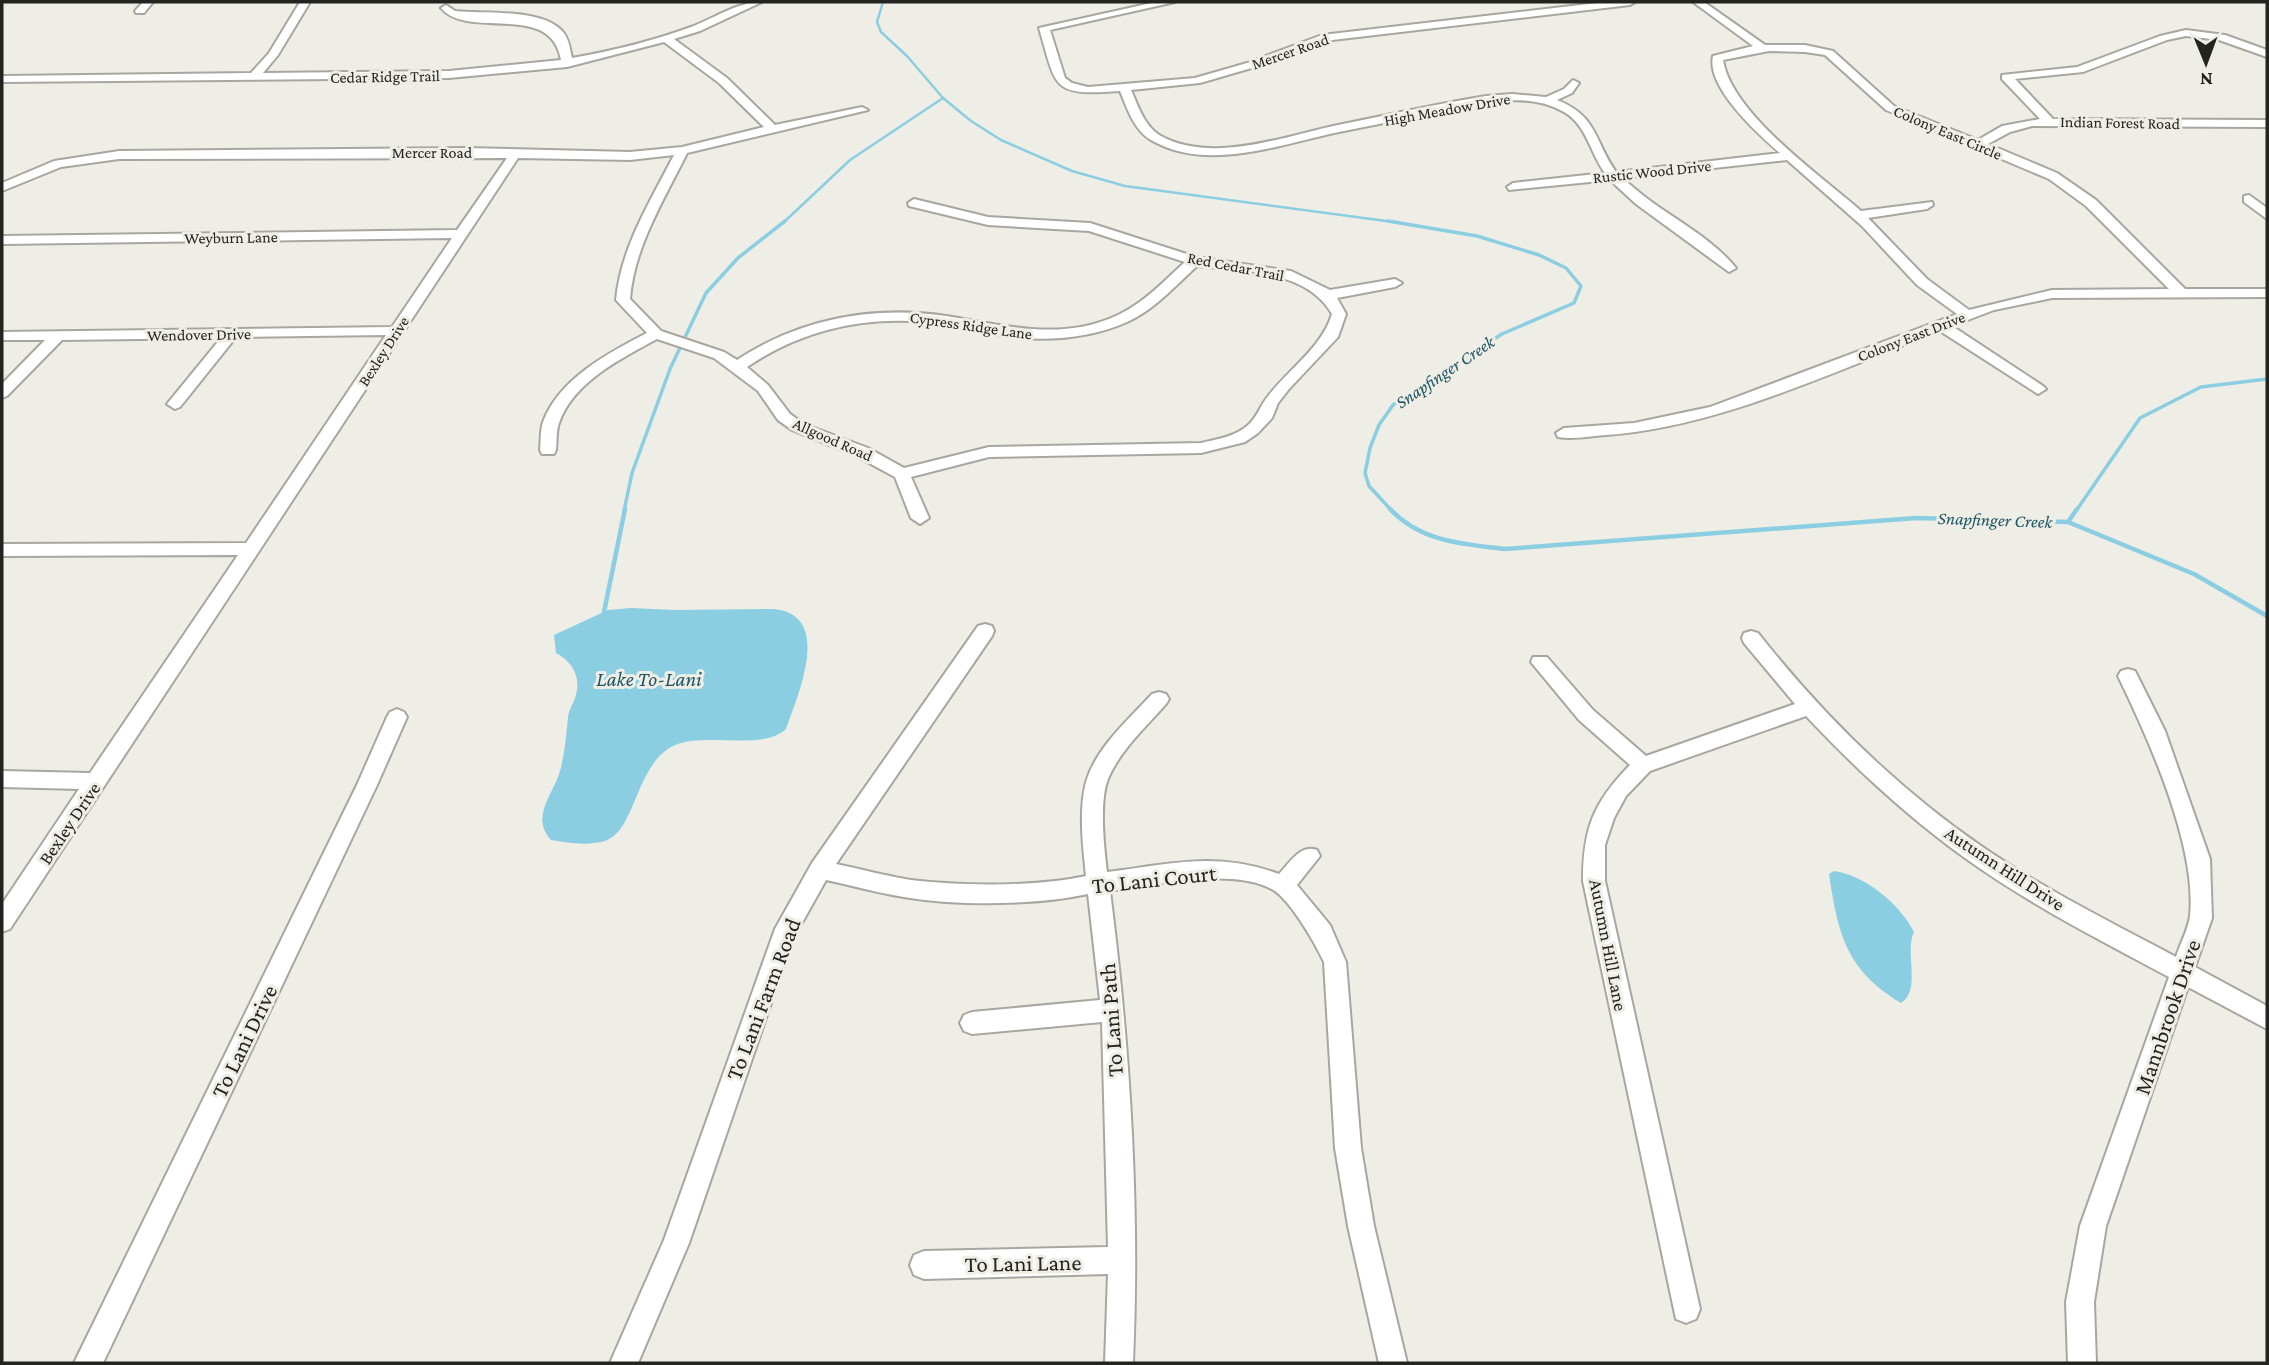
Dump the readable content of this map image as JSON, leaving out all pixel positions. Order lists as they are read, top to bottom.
{
  "streets": {
    "street": [
      "Mercer Road",
      "Cedar Ridge Trail",
      "High Meadow Drive",
      "Indian Forest Road",
      "Colony East Circle",
      "Rustic Wood Drive",
      "Weyburn Lane",
      "Red Cedar Trail",
      "Cypress Ridge Lane",
      "Wendover Drive",
      "Colony East Drive",
      "Bexley Drive",
      "Allgood Road",
      "Autumn Hill Drive",
      "To Lani Court",
      "Autumn Hill Lane",
      "To Lani Farm Road",
      "Mannbrook Drive",
      "To Lani Path",
      "To Lani Drive",
      "To Lani Lane"
    ]
  },
  "crossings": [
    ["Mercer Road", "High Meadow Drive"],
    ["Mercer Road", "Bexley Drive"],
    ["Mercer Road", "Allgood Road"],
    ["High Meadow Drive", "Rustic Wood Drive"],
    ["Indian Forest Road", "Colony East Circle"],
    ["Colony East Circle", "Rustic Wood Drive"],
    ["Colony East Circle", "Colony East Drive"],
    ["Weyburn Lane", "Bexley Drive"],
    ["Red Cedar Trail", "Cypress Ridge Lane"],
    ["Cypress Ridge Lane", "Allgood Road"],
    ["Wendover Drive", "Bexley Drive"],
    ["Autumn Hill Drive", "Autumn Hill Lane"],
    ["Autumn Hill Drive", "Mannbrook Drive"],
    ["To Lani Court", "To Lani Farm Road"],
    ["To Lani Court", "To Lani Path"],
    ["To Lani Path", "To Lani Lane"]
  ],
  "water": ["Snapfinger Creek", "Lake To-Lani"],
  "north": "bottom"
}
